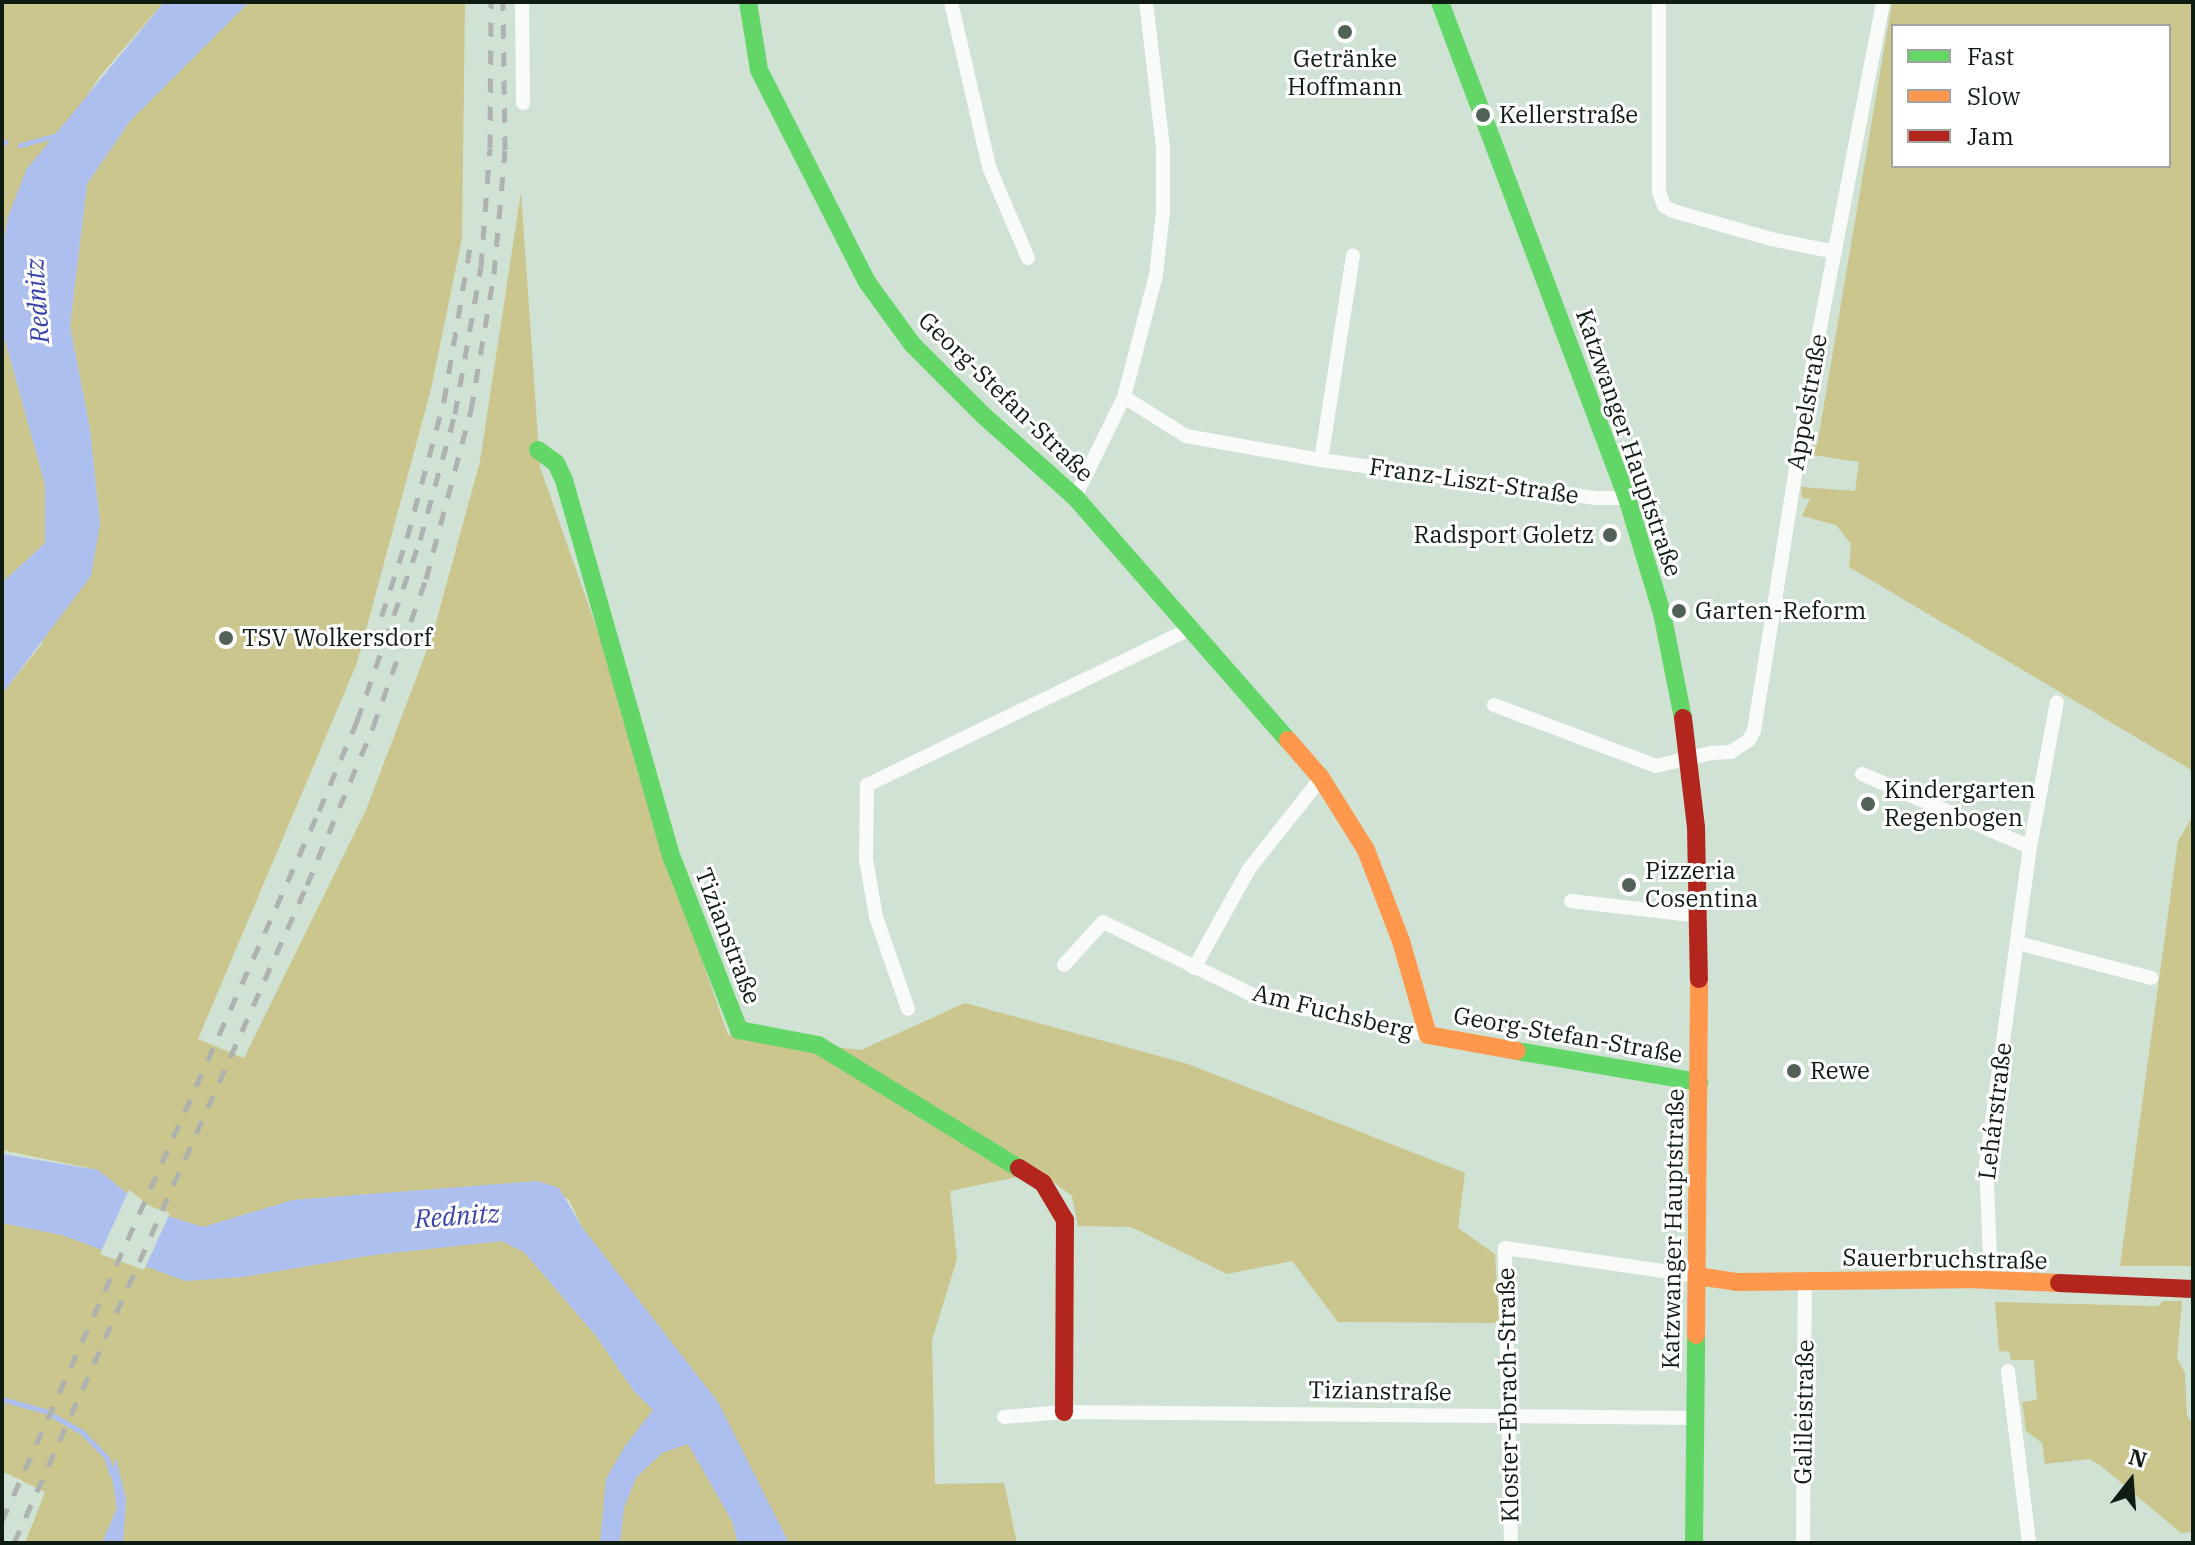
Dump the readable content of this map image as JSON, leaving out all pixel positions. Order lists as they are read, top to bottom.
{
  "streets": {
    "street": [
      "Georg-Stefan-Straße",
      "Appelstraße",
      "Katzwanger Hauptstraße",
      "Franz-Liszt-Straße",
      "Tizianstraße",
      "Am Fuchsberg",
      "Lehárstraße",
      "Sauerbruchstraße",
      "Kloster-Ebrach-Straße",
      "Galileistraße"
    ]
  },
  "crossings": [
    ["Georg-Stefan-Straße", "Katzwanger Hauptstraße"],
    ["Georg-Stefan-Straße", "Am Fuchsberg"],
    ["Appelstraße", "Katzwanger Hauptstraße"],
    ["Katzwanger Hauptstraße", "Franz-Liszt-Straße"],
    ["Katzwanger Hauptstraße", "Tizianstraße"],
    ["Katzwanger Hauptstraße", "Sauerbruchstraße"],
    ["Katzwanger Hauptstraße", "Kloster-Ebrach-Straße"],
    ["Tizianstraße", "Kloster-Ebrach-Straße"],
    ["Lehárstraße", "Sauerbruchstraße"],
    ["Sauerbruchstraße", "Kloster-Ebrach-Straße"],
    ["Sauerbruchstraße", "Galileistraße"]
  ],
  "water": ["Rednitz"],
  "places": [
    "Getränke Hoffmann",
    "Kellerstraße",
    "Radsport Goletz",
    "Garten-Reform",
    "TSV Wolkersdorf",
    "Kindergarten Regenbogen",
    "Pizzeria Cosentina",
    "Rewe"
  ],
  "legend": ["Fast", "Slow", "Jam"],
  "north": "top"
}
